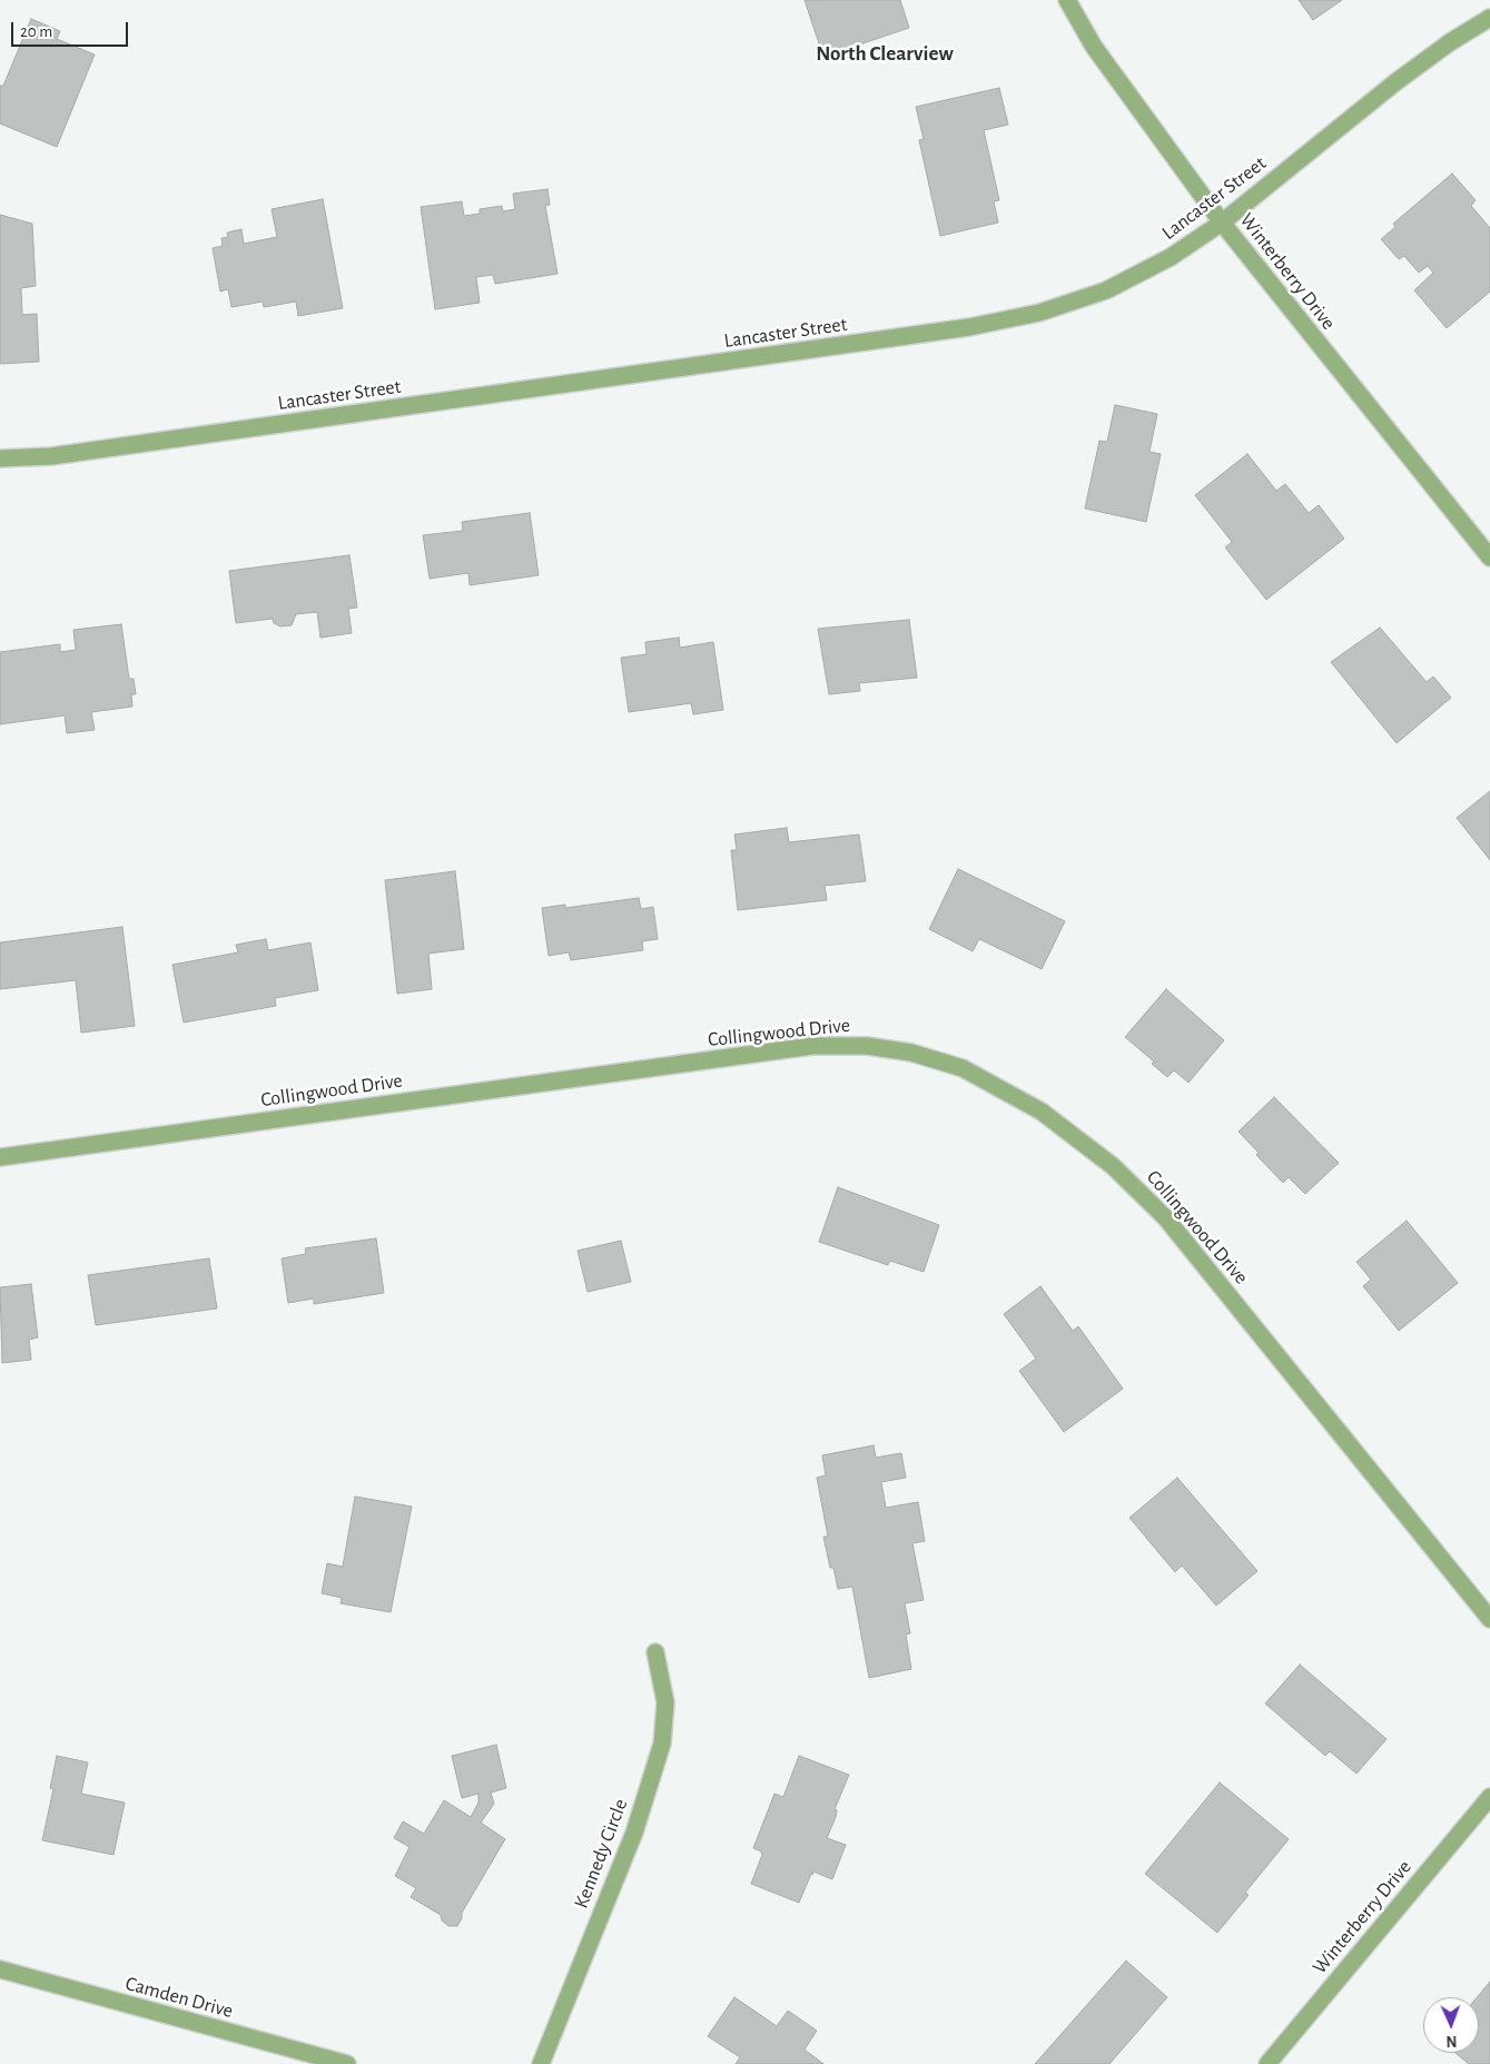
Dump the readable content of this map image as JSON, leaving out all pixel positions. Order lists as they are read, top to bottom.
{
  "streets": {
    "street": [
      "Lancaster Street",
      "Winterberry Drive",
      "Collingwood Drive",
      "Kennedy Circle",
      "Camden Drive"
    ]
  },
  "crossings": [
    ["Lancaster Street", "Winterberry Drive"]
  ],
  "districts": ["North Clearview"],
  "scale_bar": "20 m",
  "north": "bottom"
}
